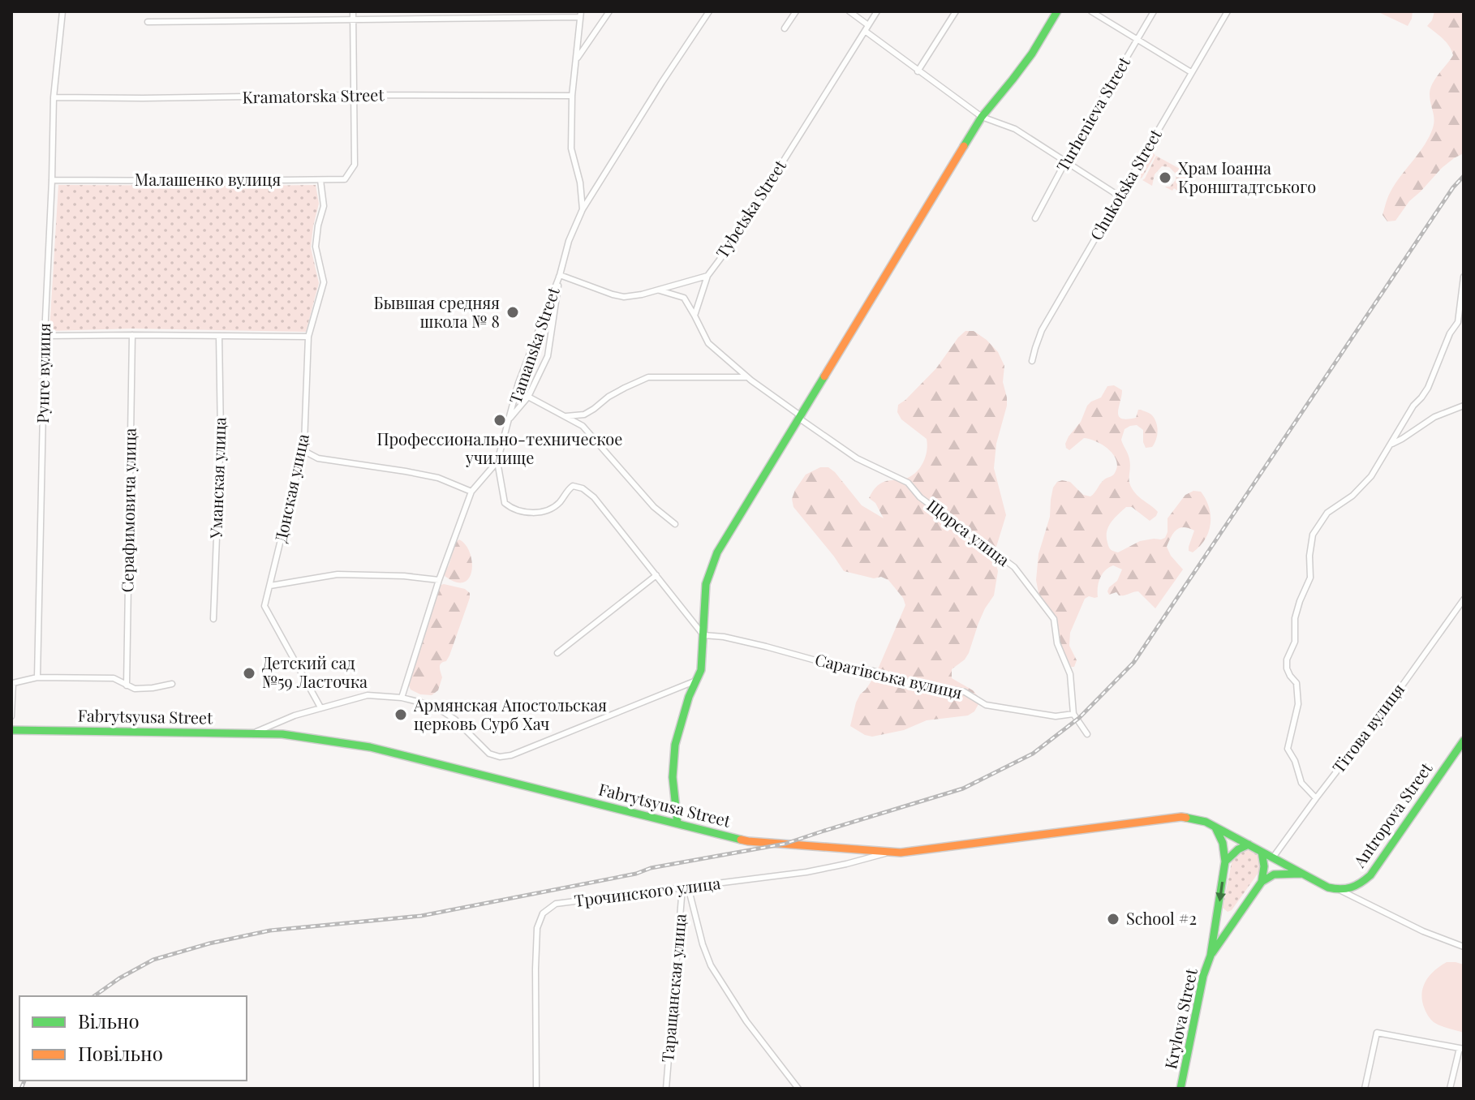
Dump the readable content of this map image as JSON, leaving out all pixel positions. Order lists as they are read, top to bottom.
{
  "streets": {
    "main road": ["Fabrytsyusa Street", "Antropova Street", "Krylova Street"],
    "street": [
      "Kramatorska Street",
      "Turhenieva Street",
      "Малашенко вулиця",
      "Chukotska Street",
      "Tybetska Street",
      "Tamanska Street",
      "Рунге вулиця",
      "Уманская улица",
      "Донская улица",
      "Серафимовича улица",
      "Щорса улица",
      "Саратівська вулиця",
      "Тітова вулиця",
      "Трочинского улица",
      "Таращанская улица"
    ]
  },
  "crossings": [
    ["Kramatorska Street", "Малашенко вулиця"],
    ["Kramatorska Street", "Рунге вулиця"],
    ["Малашенко вулиця", "Рунге вулиця"],
    ["Малашенко вулиця", "Донская улица"],
    ["Tybetska Street", "Tamanska Street"],
    ["Tybetska Street", "Щорса улица"],
    ["Щорса улица", "Саратівська вулиця"],
    ["Fabrytsyusa Street", "Тітова вулиця"],
    ["Fabrytsyusa Street", "Трочинского улица"],
    ["Трочинского улица", "Таращанская улица"]
  ],
  "places": [
    "Храм Іоанна Кронштадтського",
    "Бывшая средняя школа № 8",
    "Профессионально-техническое училище",
    "Детский сад №59 Ласточка",
    "Армянская Апостольская церковь Сурб Хач",
    "School #2"
  ],
  "legend": ["Вільно", "Повільно"]
}
